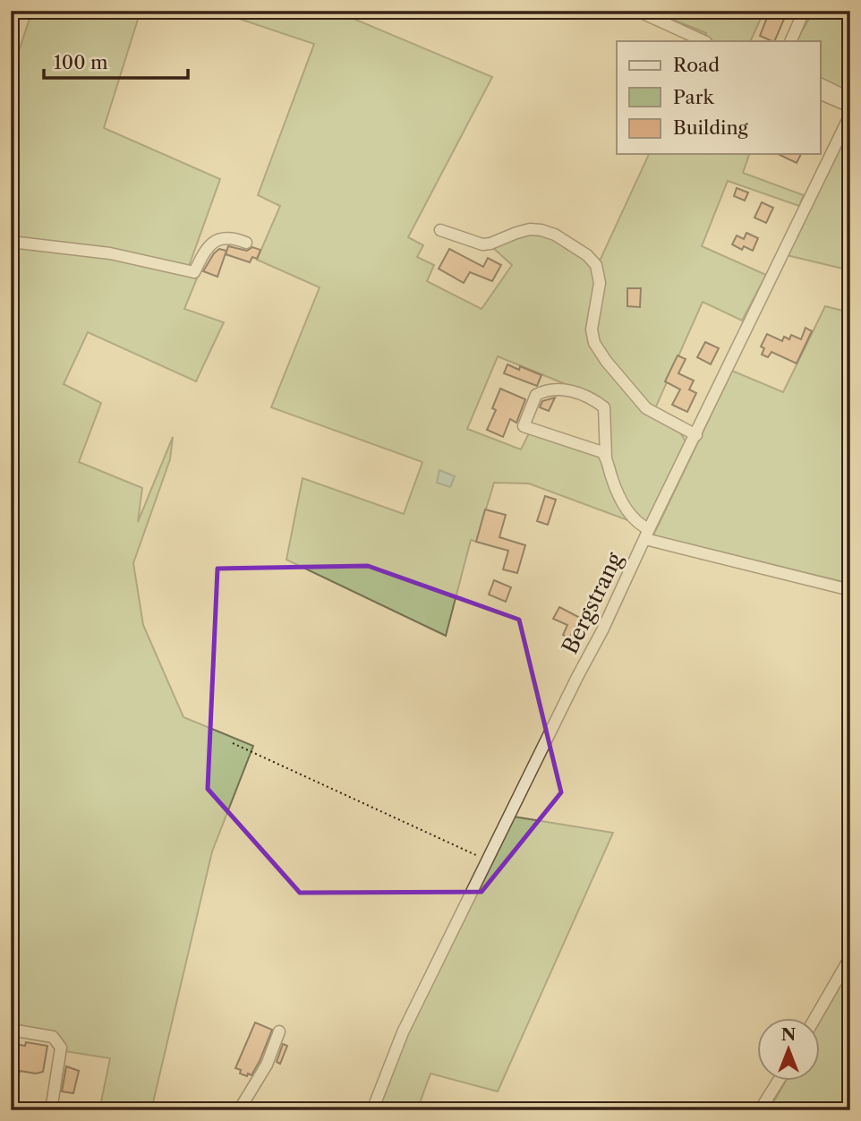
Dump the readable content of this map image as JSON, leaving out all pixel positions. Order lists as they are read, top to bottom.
{
  "streets": {
    "street": ["Bergstrang"]
  },
  "legend": ["Road", "Park", "Building"],
  "scale_bar": "100 m",
  "north": "top"
}
